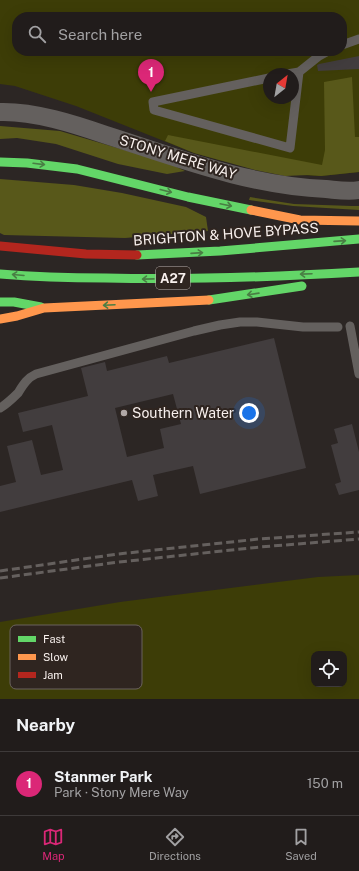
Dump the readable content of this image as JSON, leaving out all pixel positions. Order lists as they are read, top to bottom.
{
  "streets": {
    "highway": ["BRIGHTON & HOVE BYPASS", "A27"],
    "street": ["STONY MERE WAY"]
  },
  "places": ["Southern Water"],
  "legend": ["Fast", "Slow", "Jam"],
  "north": "top right",
  "page": {
    "search": "Search here",
    "pins": "1",
    "heading": "Nearby",
    "list": [
      {
        "mark": "1",
        "name": "Stanmer Park",
        "note": "Park · Stony Mere Way",
        "value": "150 m"
      }
    ],
    "nav": ["Map", "Directions", "Saved"]
  }
}
